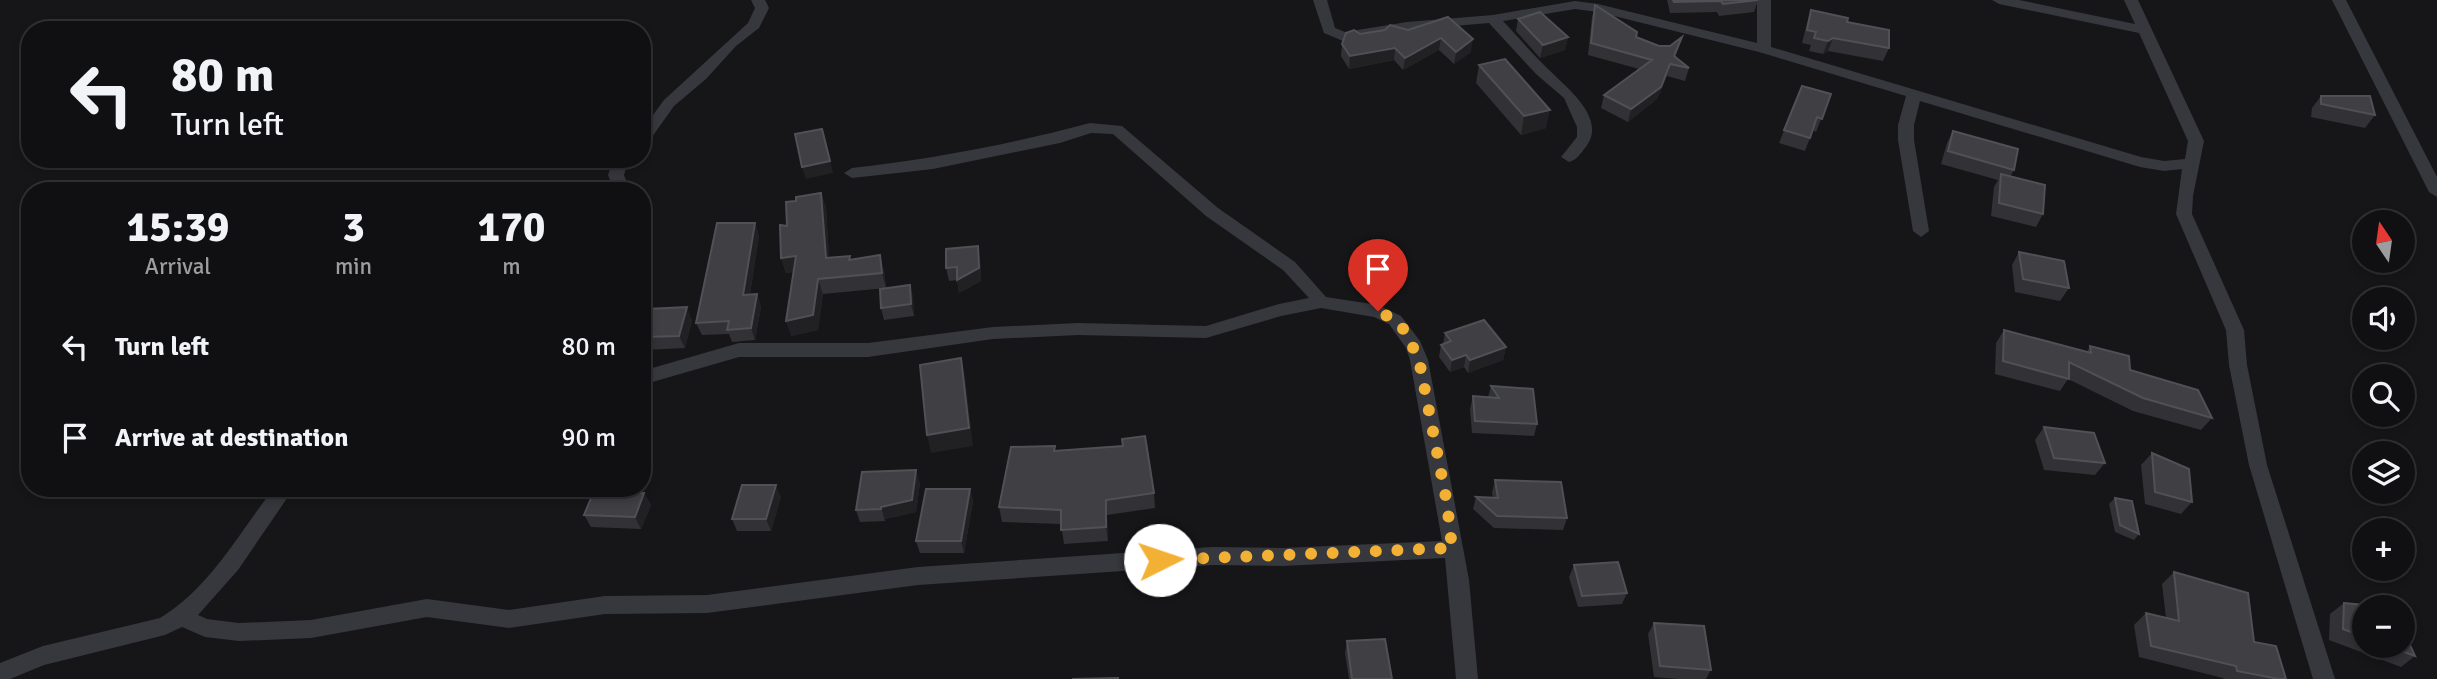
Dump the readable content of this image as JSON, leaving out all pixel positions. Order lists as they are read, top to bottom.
{
  "north": "top",
  "page": {
    "turn": ["80 m", "Turn left"],
    "eta": [
      "15:39",
      "Arrival",
      "3",
      "min",
      "170",
      "m"
    ],
    "map_buttons": ["+", "−"],
    "list": [
      {
        "name": "Turn left",
        "value": "80 m"
      },
      {
        "name": "Arrive at destination",
        "value": "90 m"
      }
    ]
  }
}
